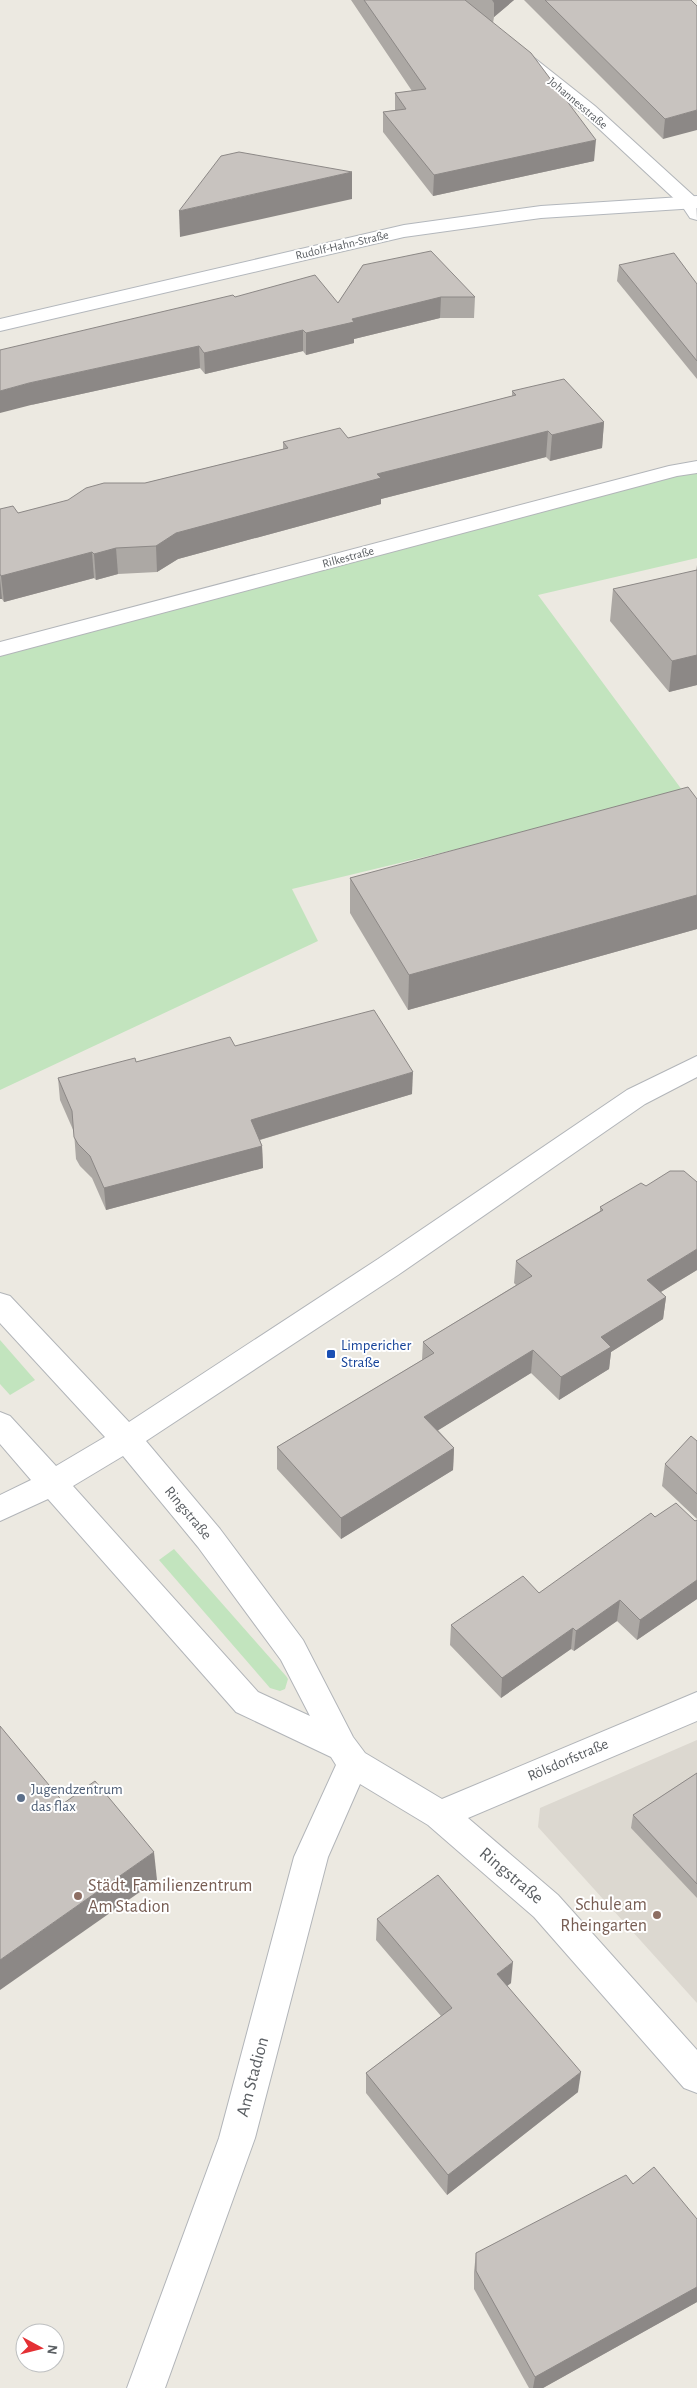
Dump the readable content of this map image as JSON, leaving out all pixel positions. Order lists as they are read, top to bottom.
{
  "streets": {
    "street": [
      "Johannesstraße",
      "Rudolf-Hahn-Straße",
      "Rilkestraße",
      "Ringstraße",
      "Rölsdorfstraße",
      "Am Stadion"
    ]
  },
  "crossings": [
    ["Johannesstraße", "Rudolf-Hahn-Straße"],
    ["Ringstraße", "Rölsdorfstraße"],
    ["Ringstraße", "Am Stadion"]
  ],
  "places": {
    "transit": ["Limpericher Straße"],
    "other": ["Jugendzentrum das flax", "Städt. Familienzentrum Am Stadion", "Schule am Rheingarten"]
  },
  "north": "right"
}
